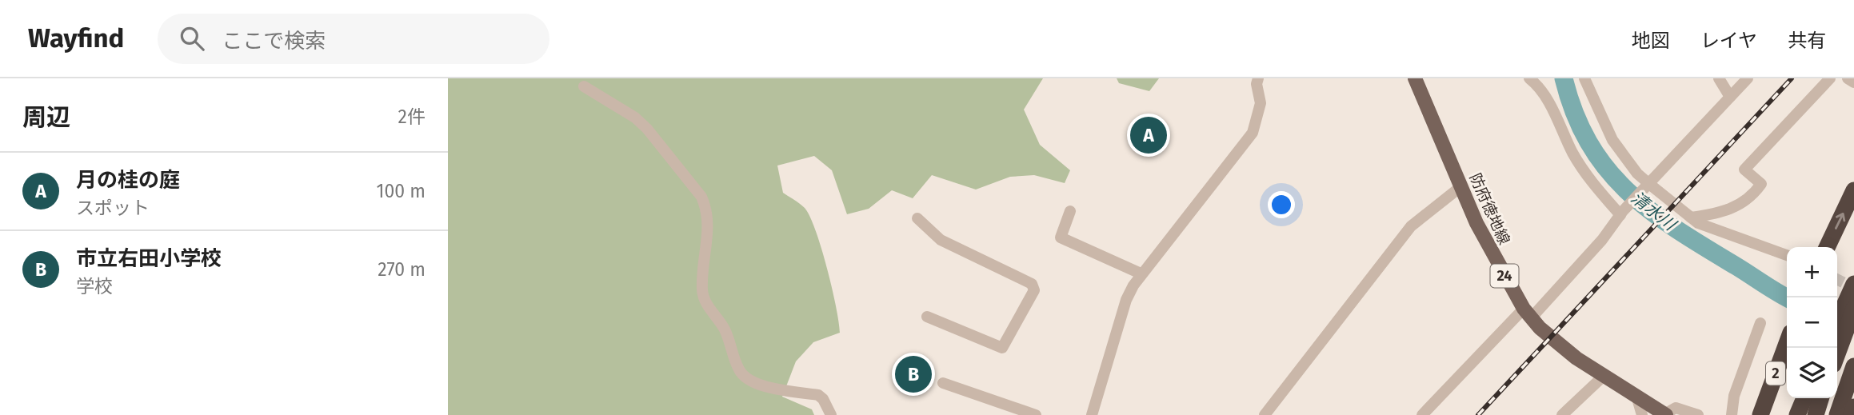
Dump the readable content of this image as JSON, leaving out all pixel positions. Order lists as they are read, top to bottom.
{
  "streets": {
    "highway": ["2"],
    "main road": ["防府徳地線", "24"]
  },
  "water": ["清水川"],
  "page": {
    "header": "Wayfind",
    "search": "ここで検索",
    "nav": ["地図", "レイヤ", "共有"],
    "heading": ["周辺", "2件"],
    "pins": ["A", "B"],
    "list": [
      {
        "mark": "A",
        "name": "月の桂の庭",
        "note": "スポット",
        "value": "100 m"
      },
      {
        "mark": "B",
        "name": "市立右田小学校",
        "note": "学校",
        "value": "270 m"
      }
    ],
    "map_buttons": ["+", "−"]
  }
}
